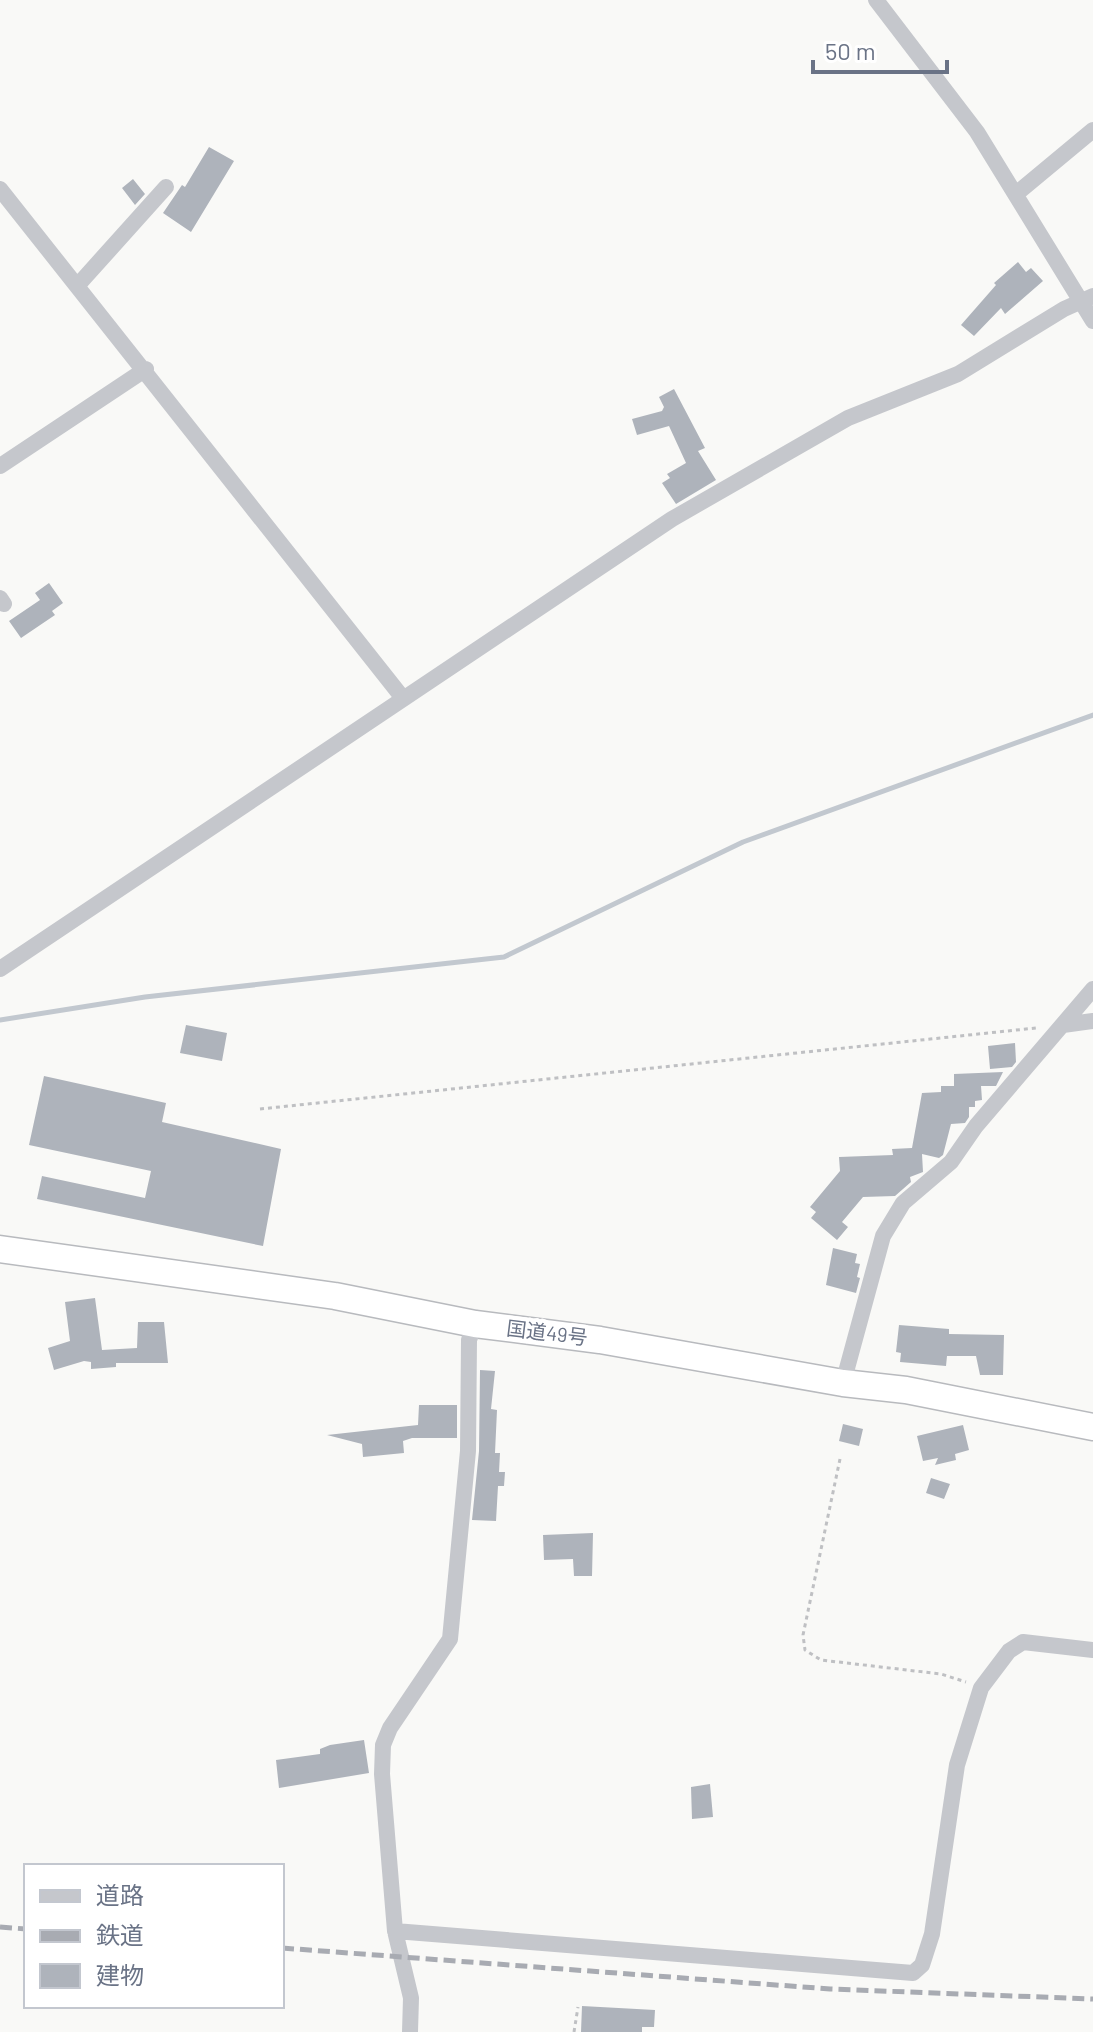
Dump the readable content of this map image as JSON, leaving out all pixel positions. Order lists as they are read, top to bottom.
{
  "streets": {
    "highway": ["国道49号"]
  },
  "legend": ["道路", "鉄道", "建物"],
  "scale_bar": "50 m"
}
